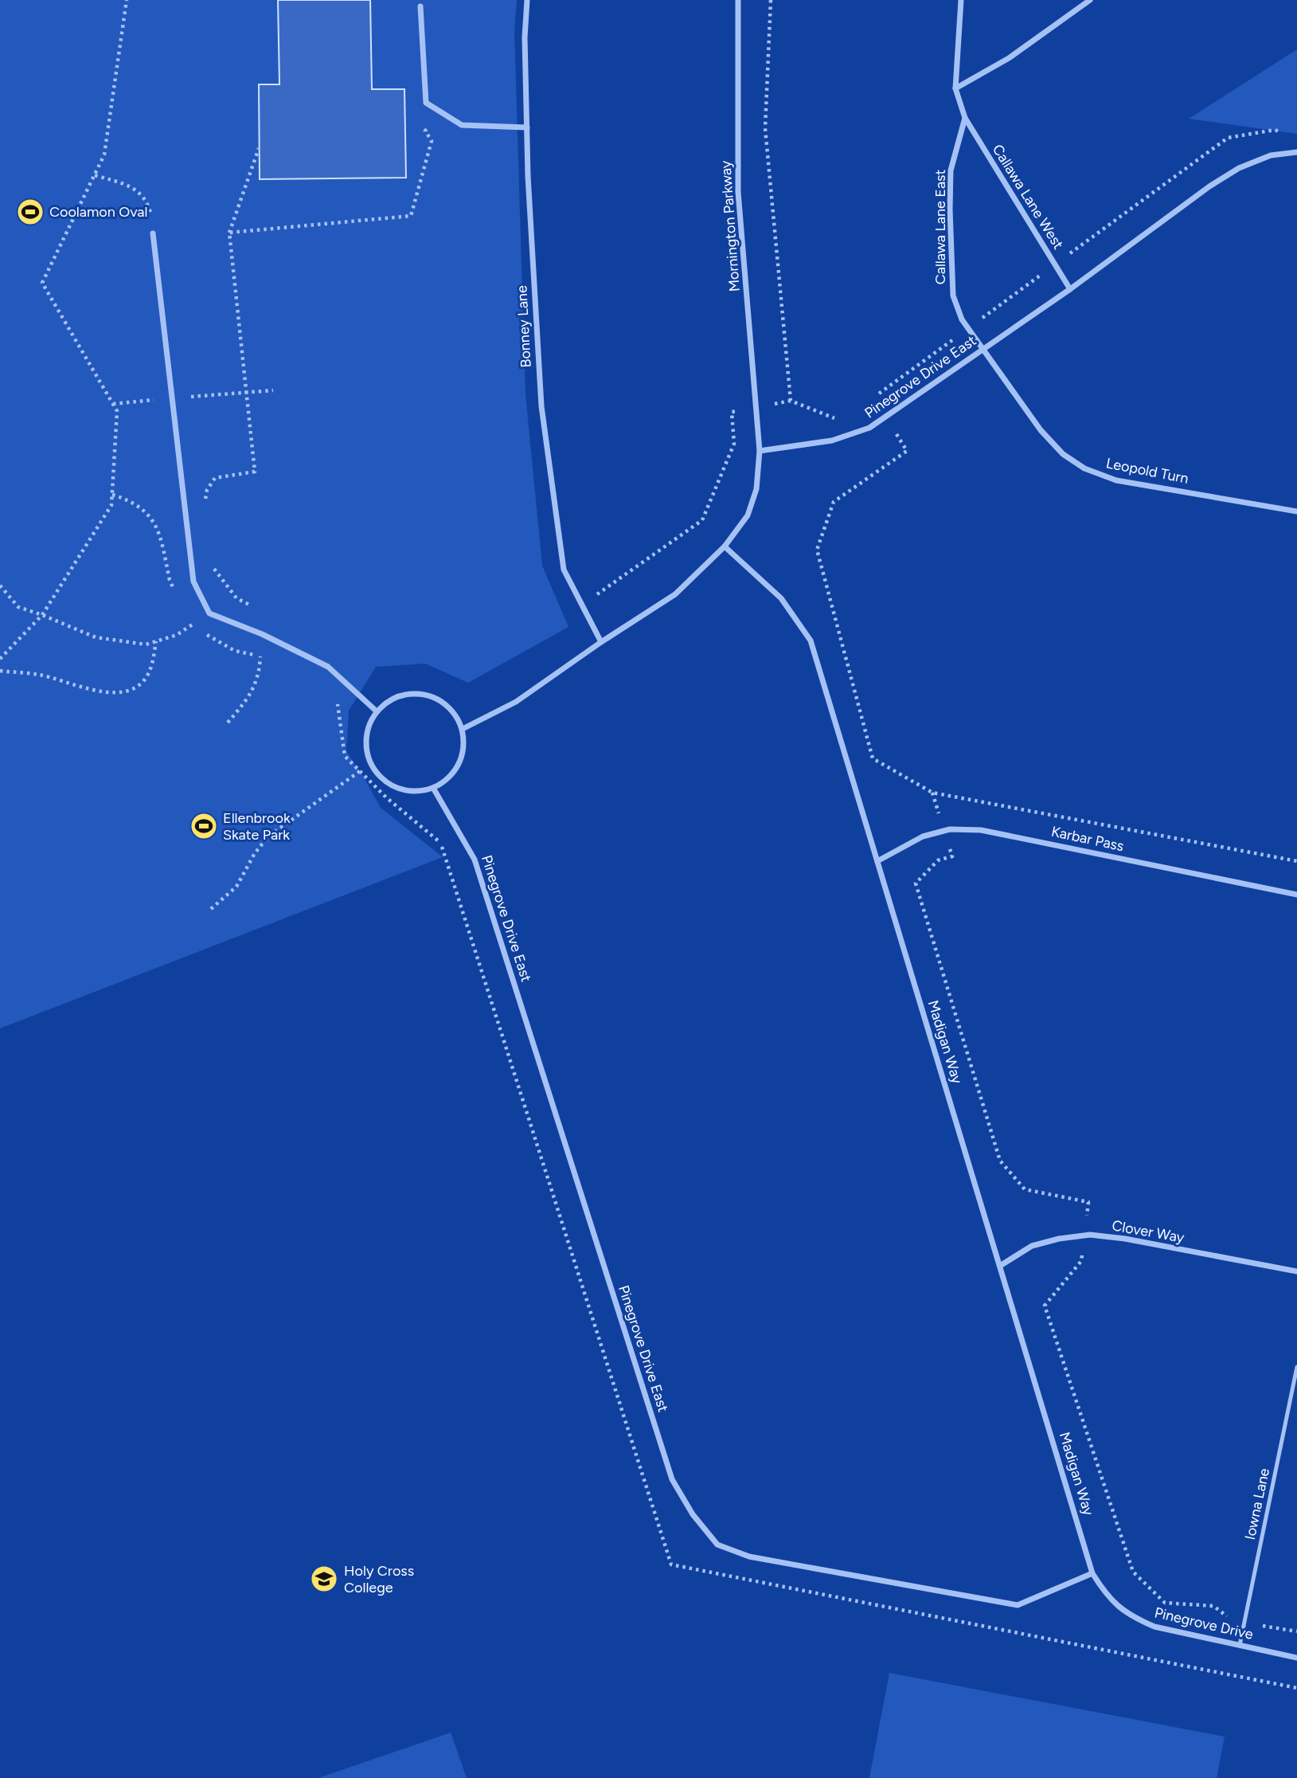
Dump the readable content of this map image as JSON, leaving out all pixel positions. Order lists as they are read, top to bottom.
{
  "streets": {
    "street": [
      "Callawa Lane West",
      "Mornington Parkway",
      "Callawa Lane East",
      "Bonney Lane",
      "Pinegrove Drive East",
      "Leopold Turn",
      "Karbar Pass",
      "Madigan Way",
      "Clover Way",
      "Pinegrove Drive"
    ],
    "lane": ["Iowna Lane"]
  },
  "crossings": [
    ["Callawa Lane West", "Callawa Lane East"],
    ["Callawa Lane West", "Pinegrove Drive East"],
    ["Mornington Parkway", "Pinegrove Drive East"],
    ["Callawa Lane East", "Pinegrove Drive East"],
    ["Callawa Lane East", "Leopold Turn"],
    ["Pinegrove Drive East", "Leopold Turn"],
    ["Pinegrove Drive East", "Madigan Way"],
    ["Pinegrove Drive East", "Pinegrove Drive"],
    ["Karbar Pass", "Madigan Way"],
    ["Madigan Way", "Clover Way"],
    ["Madigan Way", "Pinegrove Drive"],
    ["Iowna Lane", "Pinegrove Drive"]
  ],
  "places": {
    "sports": ["Coolamon Oval", "Ellenbrook Skate Park"],
    "school or university": ["Holy Cross College"]
  }
}
